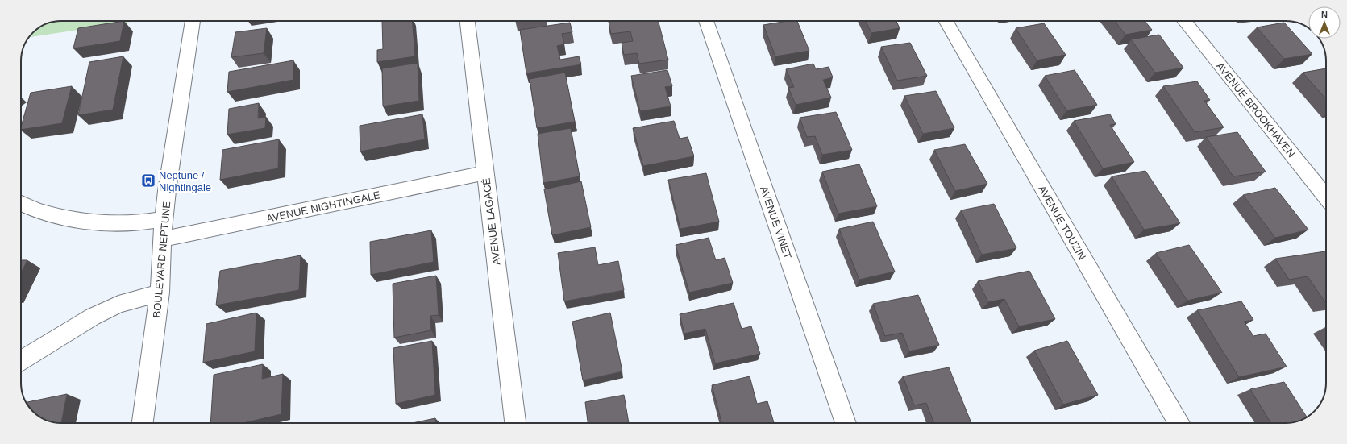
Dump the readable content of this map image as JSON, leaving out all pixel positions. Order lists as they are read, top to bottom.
{
  "streets": {
    "street": [
      "AVENUE BROOKHAVEN",
      "AVENUE NIGHTINGALE",
      "AVENUE LAGACÉ",
      "AVENUE VINET",
      "AVENUE TOUZIN",
      "BOULEVARD NEPTUNE"
    ]
  },
  "crossings": [
    ["AVENUE NIGHTINGALE", "AVENUE LAGACÉ"],
    ["AVENUE NIGHTINGALE", "BOULEVARD NEPTUNE"]
  ],
  "places": {
    "bus stop": ["Neptune / Nightingale"]
  },
  "north": "top"
}
